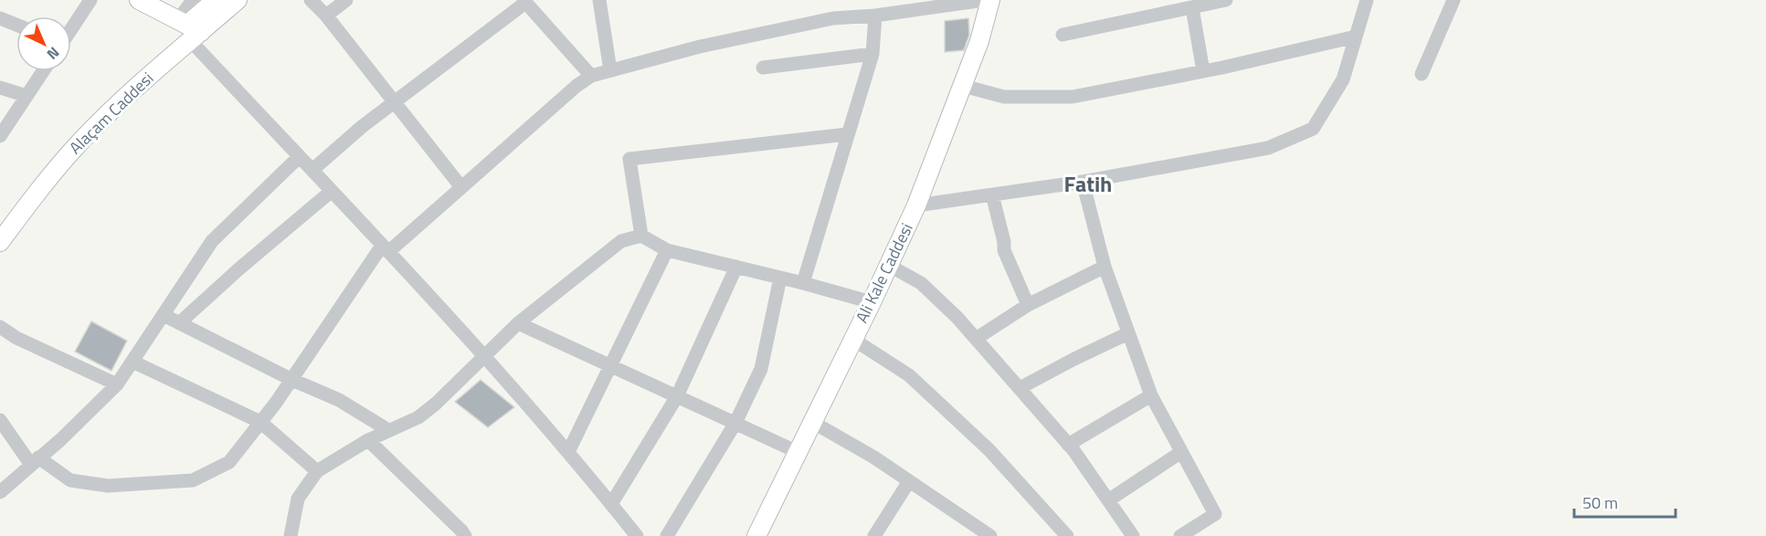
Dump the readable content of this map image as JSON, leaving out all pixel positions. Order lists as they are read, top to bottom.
{
  "streets": {
    "main road": ["Alaçam Caddesi", "Ali Kale Caddesi"]
  },
  "districts": ["Fatih"],
  "scale_bar": "50 m",
  "north": "bottom right"
}
